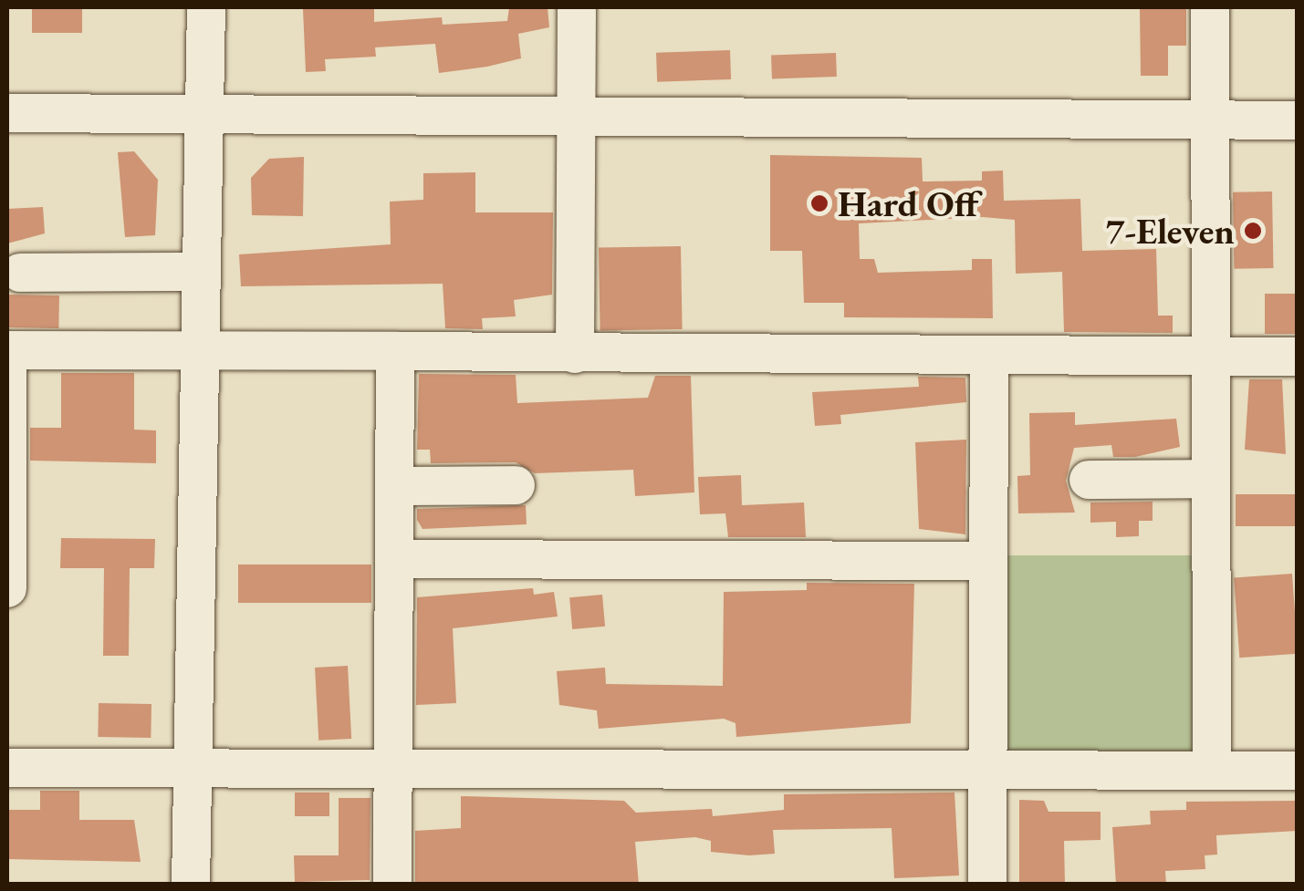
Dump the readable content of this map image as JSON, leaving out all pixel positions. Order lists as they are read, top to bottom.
{
  "places": ["Hard Off", "7-Eleven"]
}
